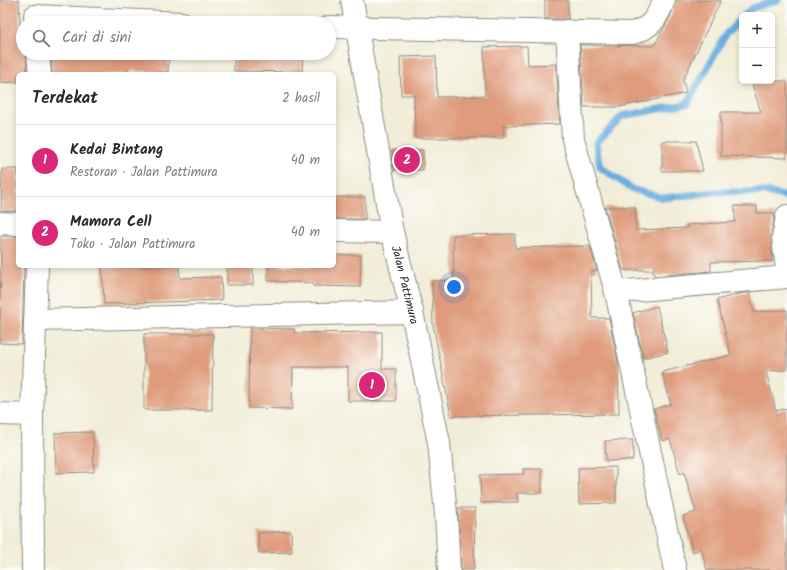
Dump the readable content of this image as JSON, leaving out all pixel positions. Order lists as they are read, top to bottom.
{
  "streets": {
    "street": ["Jalan Pattimura"]
  },
  "page": {
    "map_buttons": ["+", "−"],
    "search": "Cari di sini",
    "heading": ["Terdekat", "2 hasil"],
    "list": [
      {
        "mark": "1",
        "name": "Kedai Bintang",
        "note": "Restoran · Jalan Pattimura",
        "value": "40 m"
      },
      {
        "mark": "2",
        "name": "Mamora Cell",
        "note": "Toko · Jalan Pattimura",
        "value": "40 m"
      }
    ],
    "pins": ["2", "1"]
  }
}
